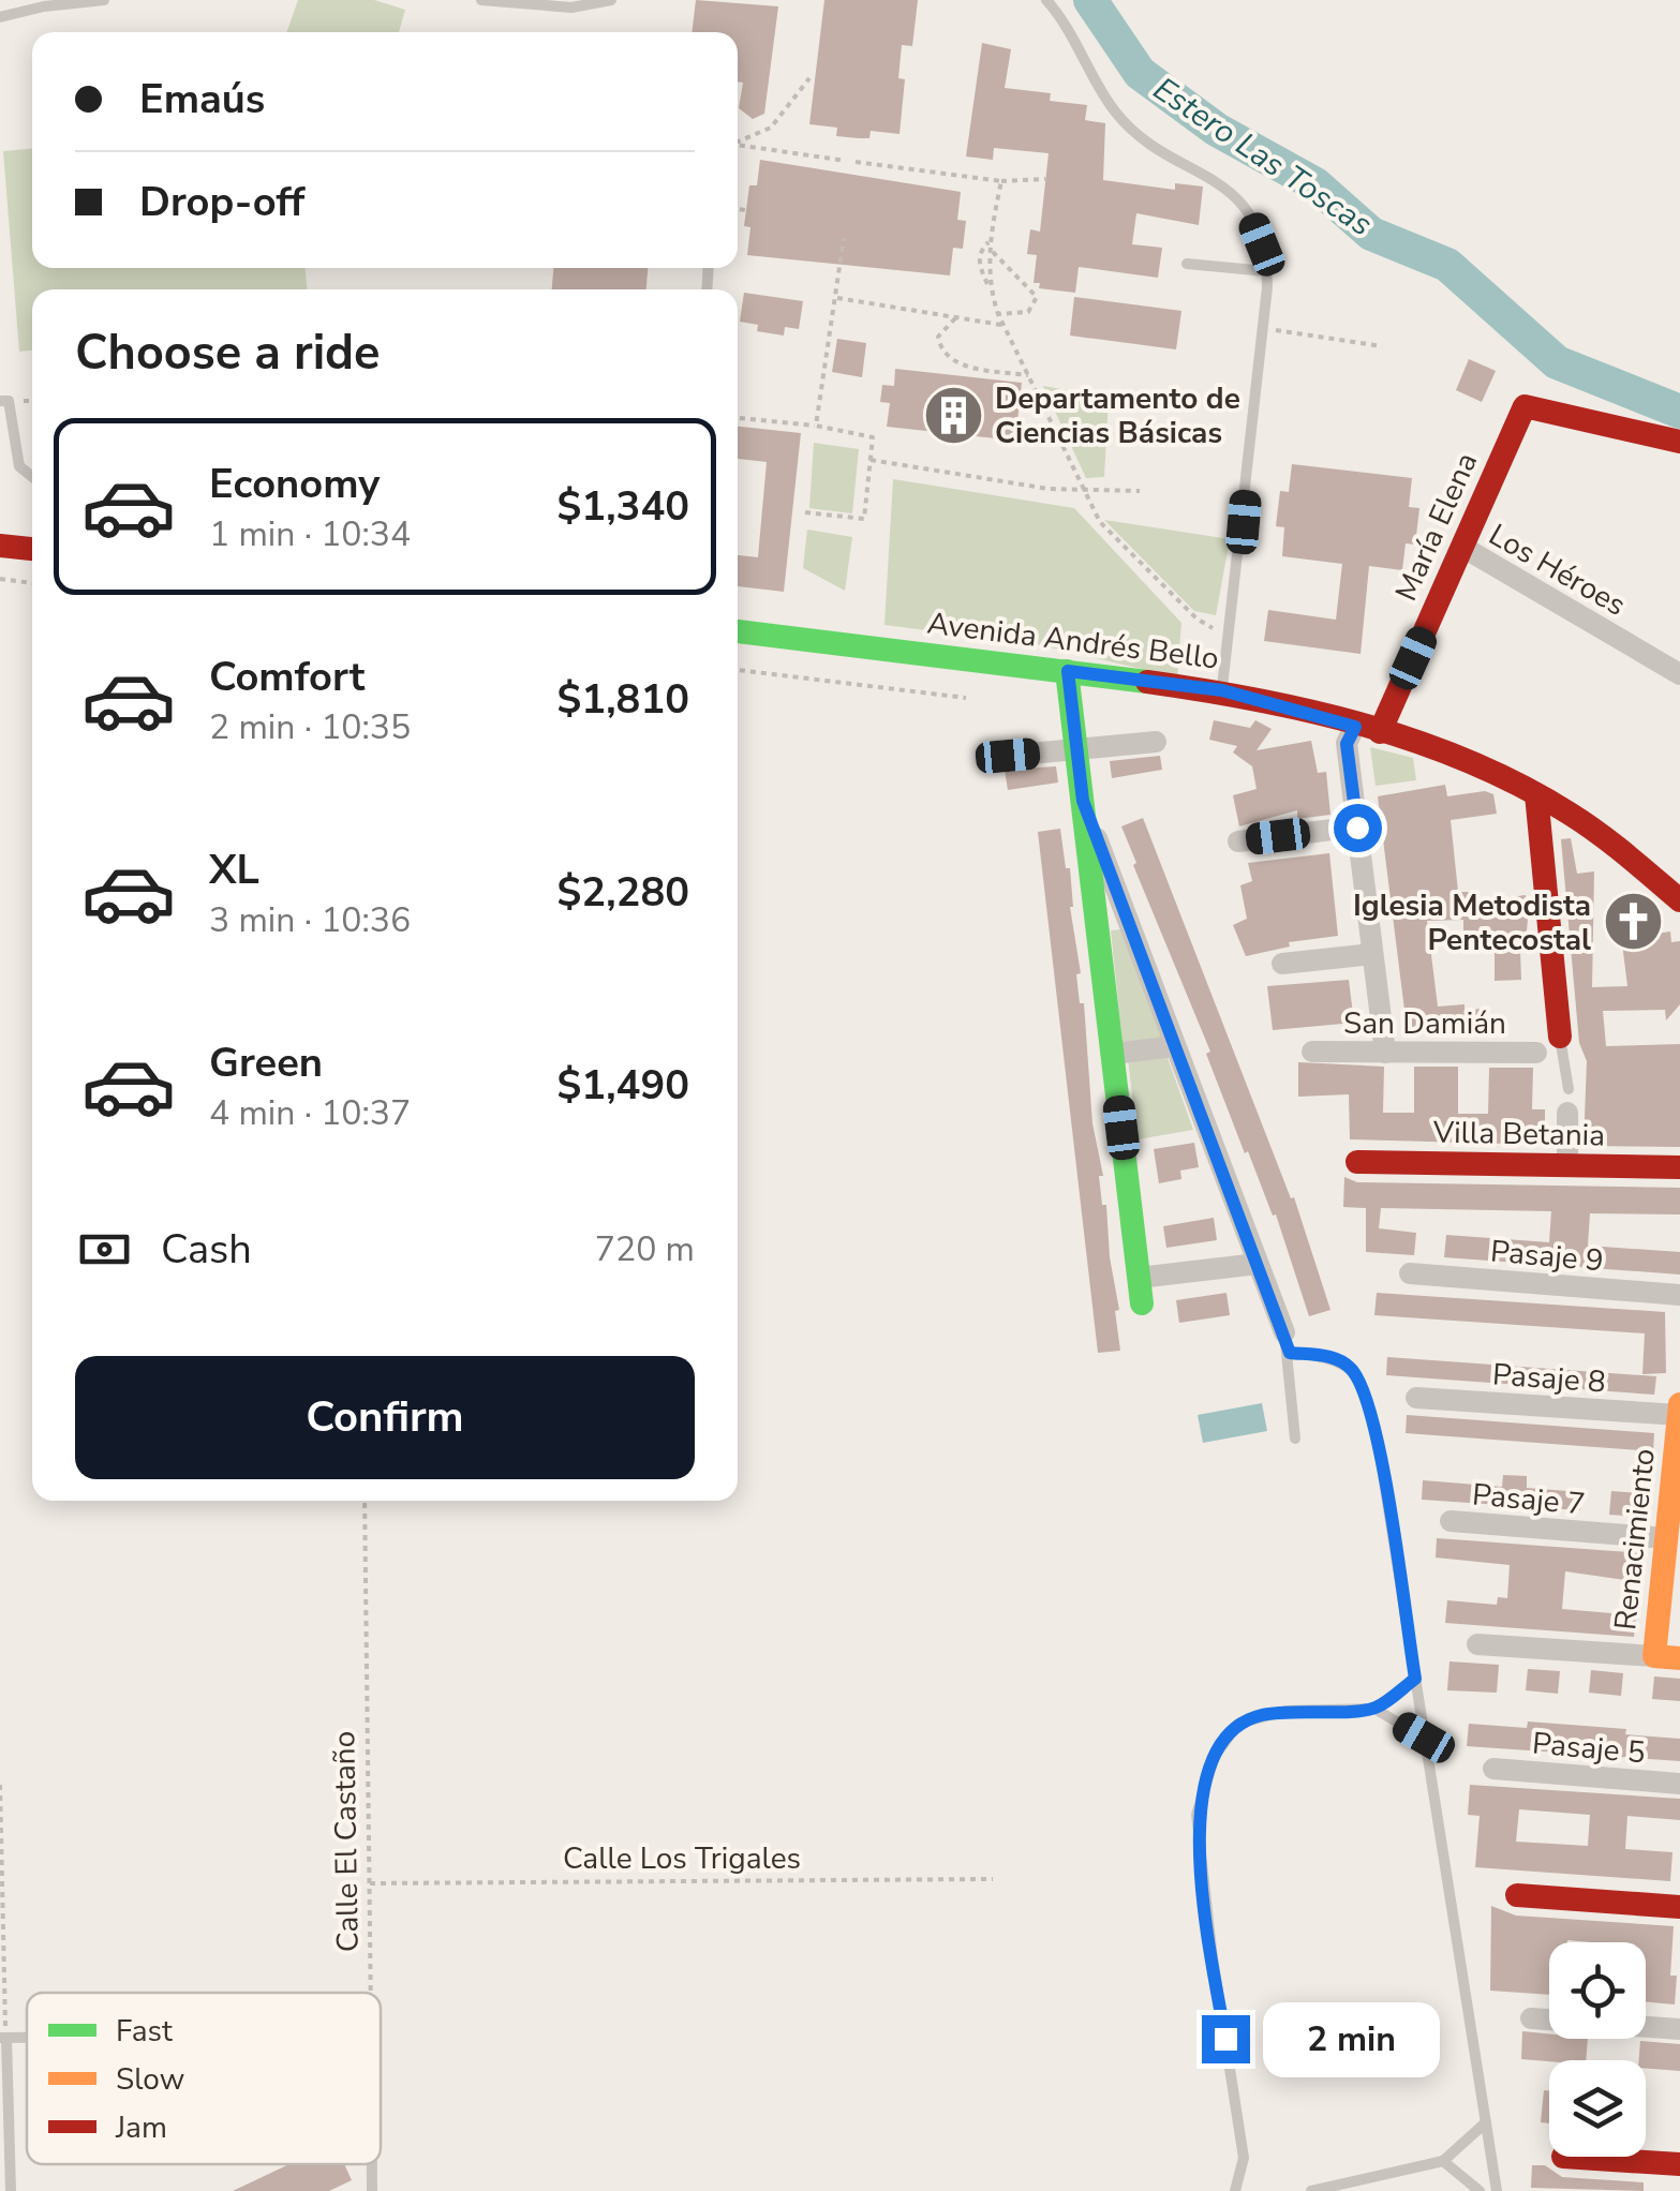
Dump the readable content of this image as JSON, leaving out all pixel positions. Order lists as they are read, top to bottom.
{
  "streets": {
    "street": [
      "María Elena",
      "Los Héroes",
      "Avenida Andrés Bello",
      "San Damián",
      "Villa Betania",
      "Pasaje 9",
      "Pasaje 8",
      "Pasaje 7",
      "Renacimiento",
      "Pasaje 5"
    ],
    "path": ["Calle El Castaño", "Calle Los Trigales"]
  },
  "crossings": [
    ["María Elena", "Los Héroes"],
    ["María Elena", "Avenida Andrés Bello"],
    ["Pasaje 8", "Renacimiento"],
    ["Pasaje 7", "Renacimiento"],
    ["Calle El Castaño", "Calle Los Trigales"]
  ],
  "water": ["Estero Las Toscas"],
  "places": {
    "building": ["Departamento de Ciencias Básicas"],
    "church": ["Iglesia Metodista Pentecostal"]
  },
  "legend": ["Fast", "Slow", "Jam"],
  "page": {
    "banner": ["Emaús", "Drop-off"],
    "heading": "Choose a ride",
    "list": [
      {
        "name": "Economy",
        "note": "1 min · 10:34",
        "value": "$1,340"
      },
      {
        "name": "Comfort",
        "note": "2 min · 10:35",
        "value": "$1,810"
      },
      {
        "name": "XL",
        "note": "3 min · 10:36",
        "value": "$2,280"
      },
      {
        "name": "Green",
        "note": "4 min · 10:37",
        "value": "$1,490"
      }
    ],
    "pay": ["Cash", "720 m"],
    "buttons": "Confirm",
    "bubble": "2 min"
  }
}
